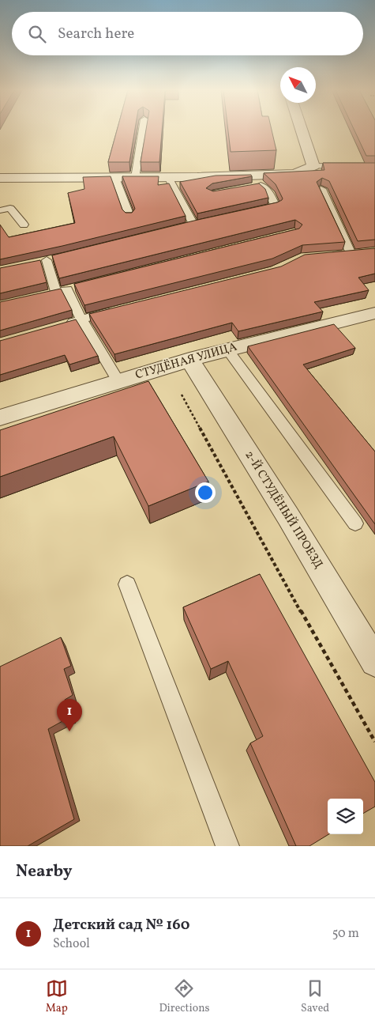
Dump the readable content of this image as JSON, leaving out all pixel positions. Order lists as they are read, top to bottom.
{
  "streets": {
    "street": ["СТУДЁНАЯ УЛИЦА", "2-Й СТУДЁНЫЙ ПРОЕЗД"]
  },
  "crossings": [
    ["СТУДЁНАЯ УЛИЦА", "2-Й СТУДЁНЫЙ ПРОЕЗД"]
  ],
  "north": "top left",
  "page": {
    "search": "Search here",
    "pins": "1",
    "heading": "Nearby",
    "list": [
      {
        "mark": "1",
        "name": "Детский сад № 160",
        "note": "School",
        "value": "50 m"
      }
    ],
    "nav": ["Map", "Directions", "Saved"]
  }
}
